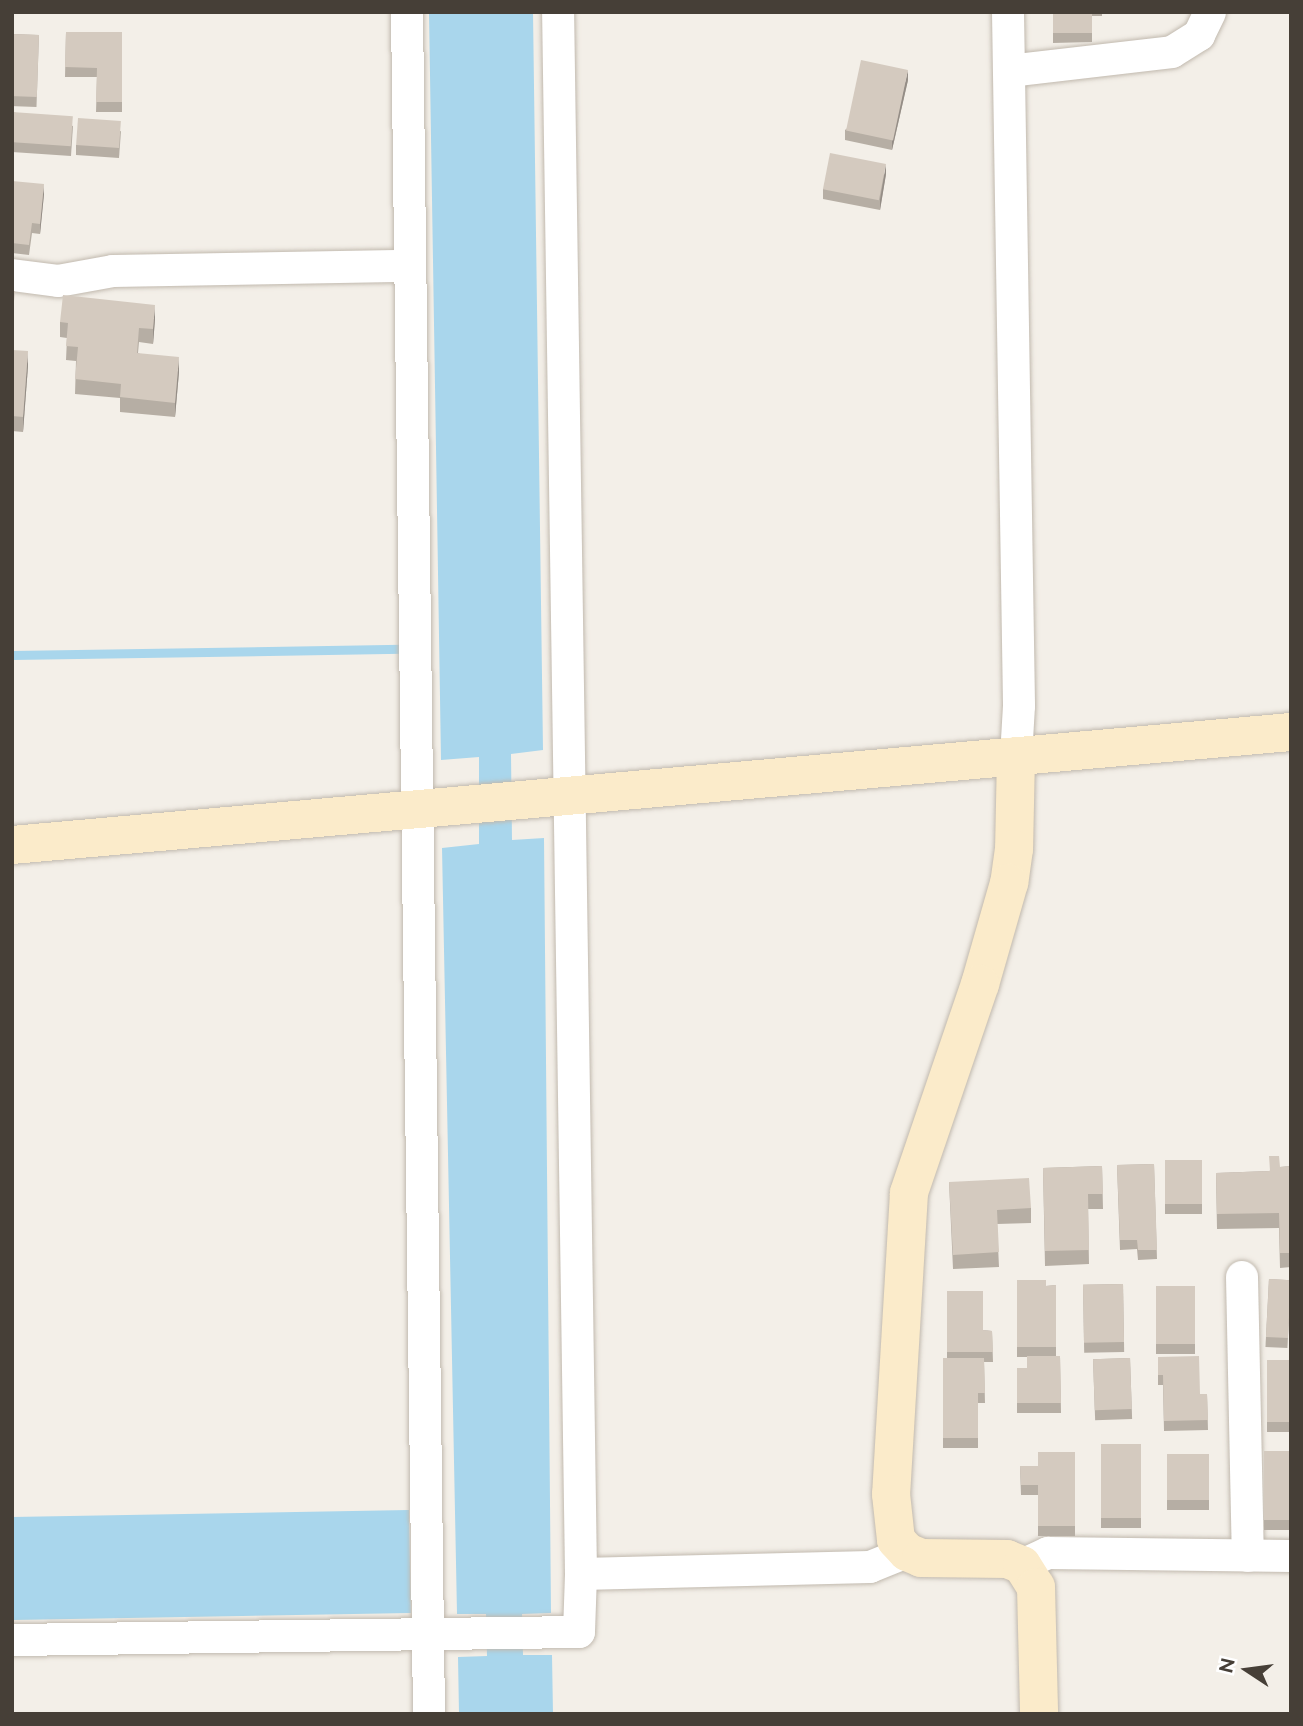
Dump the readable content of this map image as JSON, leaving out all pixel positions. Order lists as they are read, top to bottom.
{
  "north": "left"
}
